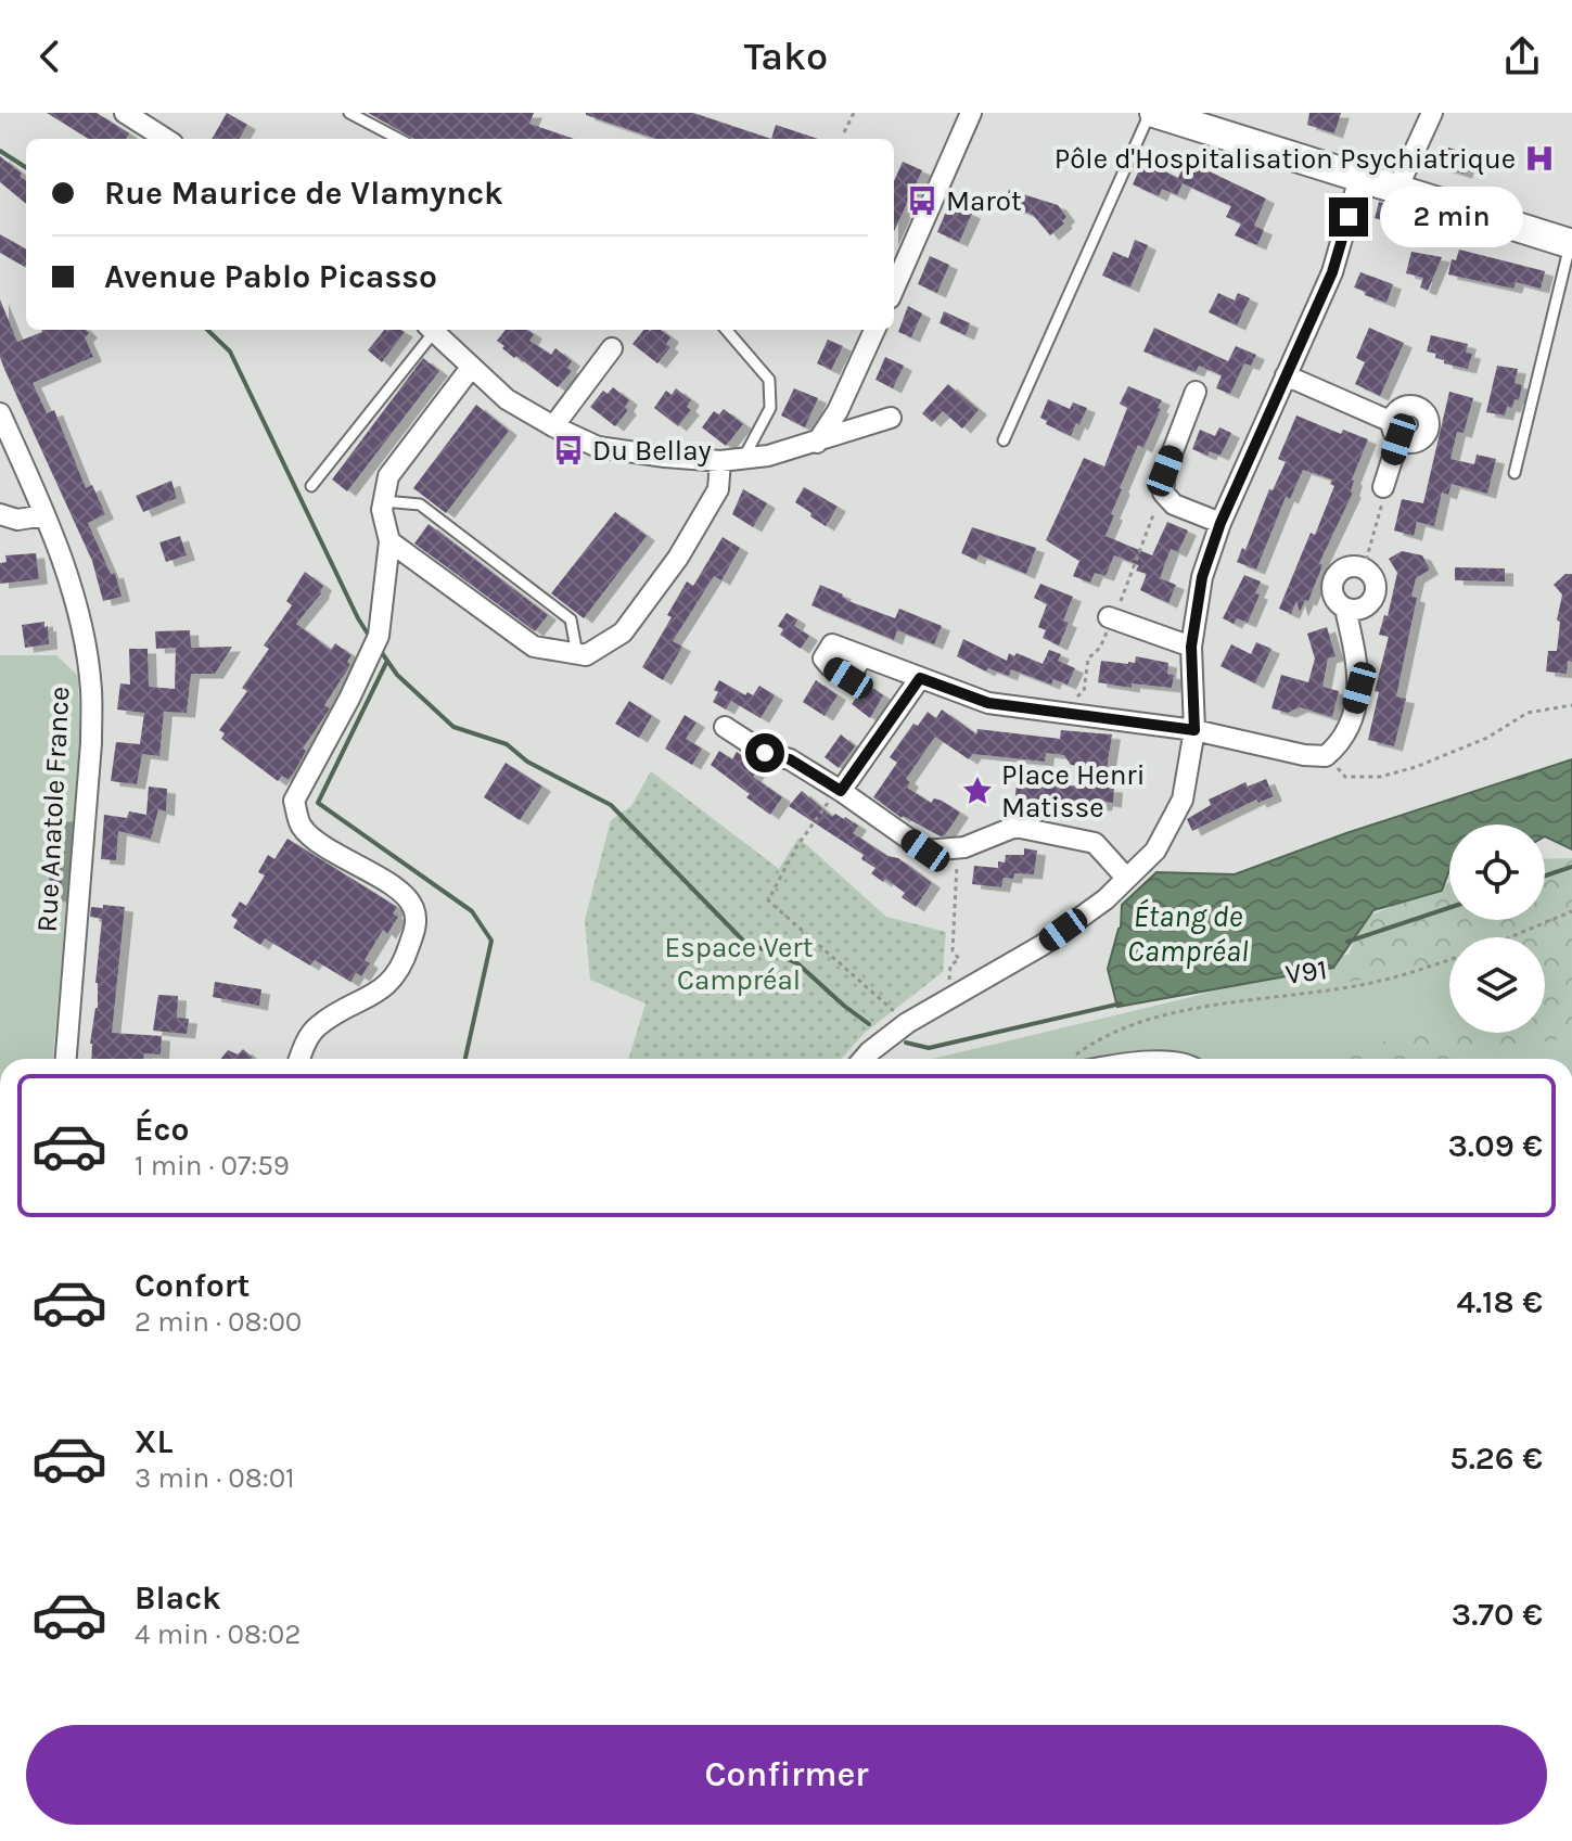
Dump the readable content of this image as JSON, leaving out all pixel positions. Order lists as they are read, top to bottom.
{
  "streets": {
    "street": ["Rue Anatole France"],
    "path": ["V91"]
  },
  "water": ["Étang de Campréal"],
  "parks": ["Espace Vert Campréal"],
  "places": {
    "hospital": ["Pôle d'Hospitalisation Psychiatrique"],
    "bus stop": ["Marot", "Du Bellay"],
    "place": ["Place Henri Matisse"]
  },
  "page": {
    "header": "Tako",
    "banner": ["Rue Maurice de Vlamynck", "Avenue Pablo Picasso"],
    "bubble": "2 min",
    "list": [
      {
        "name": "Éco",
        "note": "1 min · 07:59",
        "value": "3.09 €"
      },
      {
        "name": "Confort",
        "note": "2 min · 08:00",
        "value": "4.18 €"
      },
      {
        "name": "XL",
        "note": "3 min · 08:01",
        "value": "5.26 €"
      },
      {
        "name": "Black",
        "note": "4 min · 08:02",
        "value": "3.70 €"
      }
    ],
    "buttons": "Confirmer"
  }
}
